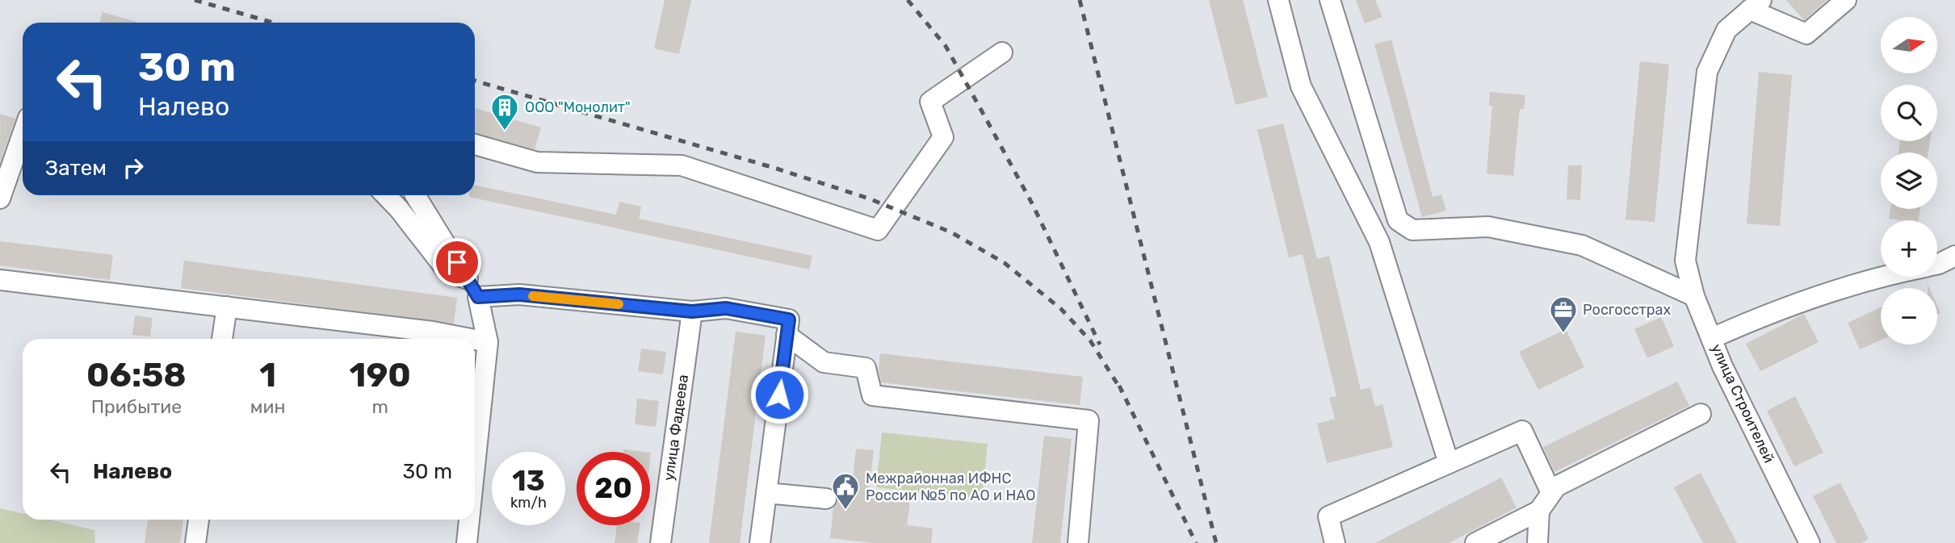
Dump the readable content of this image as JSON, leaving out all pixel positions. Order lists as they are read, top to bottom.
{
  "streets": {
    "street": ["улица Строителей", "улица Фадеева"]
  },
  "places": {
    "building": ["ООО \"Монолит\""],
    "office": ["Росгосстрах"],
    "public building": ["Межрайонная ИФНС России №5 по АО и НАО"]
  },
  "north": "right",
  "page": {
    "map_buttons": ["+", "−"],
    "turn": ["30 m", "Налево"],
    "then": "Затем",
    "eta": [
      "06:58",
      "Прибытие",
      "1",
      "мин",
      "190",
      "m"
    ],
    "list": [
      {
        "name": "Налево",
        "value": "30 m"
      }
    ],
    "speed": "13 km/h",
    "limit": "20"
  }
}
